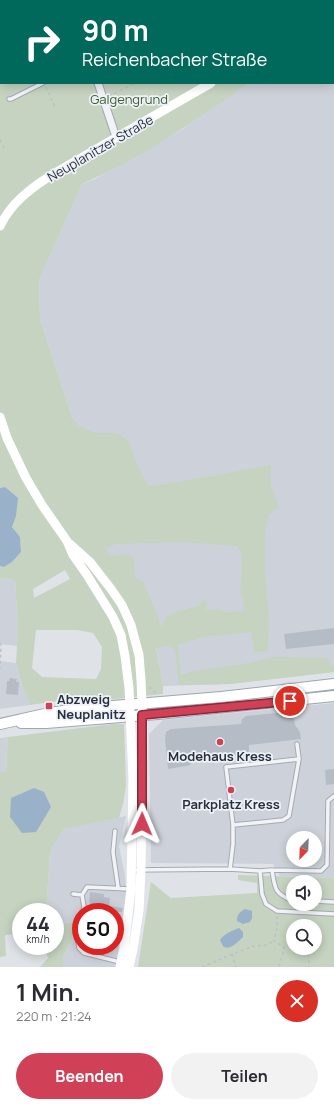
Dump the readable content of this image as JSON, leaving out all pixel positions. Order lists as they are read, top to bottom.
{
  "streets": {
    "main road": ["Neuplanitzer Straße"]
  },
  "parks": ["Galgengrund"],
  "places": {
    "transit": ["Abzweig Neuplanitz"],
    "other": ["Modehaus Kress", "Parkplatz Kress"]
  },
  "north": "bottom left",
  "page": {
    "turn": ["90 m", "Reichenbacher Straße"],
    "speed": "44 km/h",
    "limit": "50",
    "heading": ["1 Min.", "220 m · 21:24"],
    "buttons": ["Beenden", "Teilen"]
  }
}
